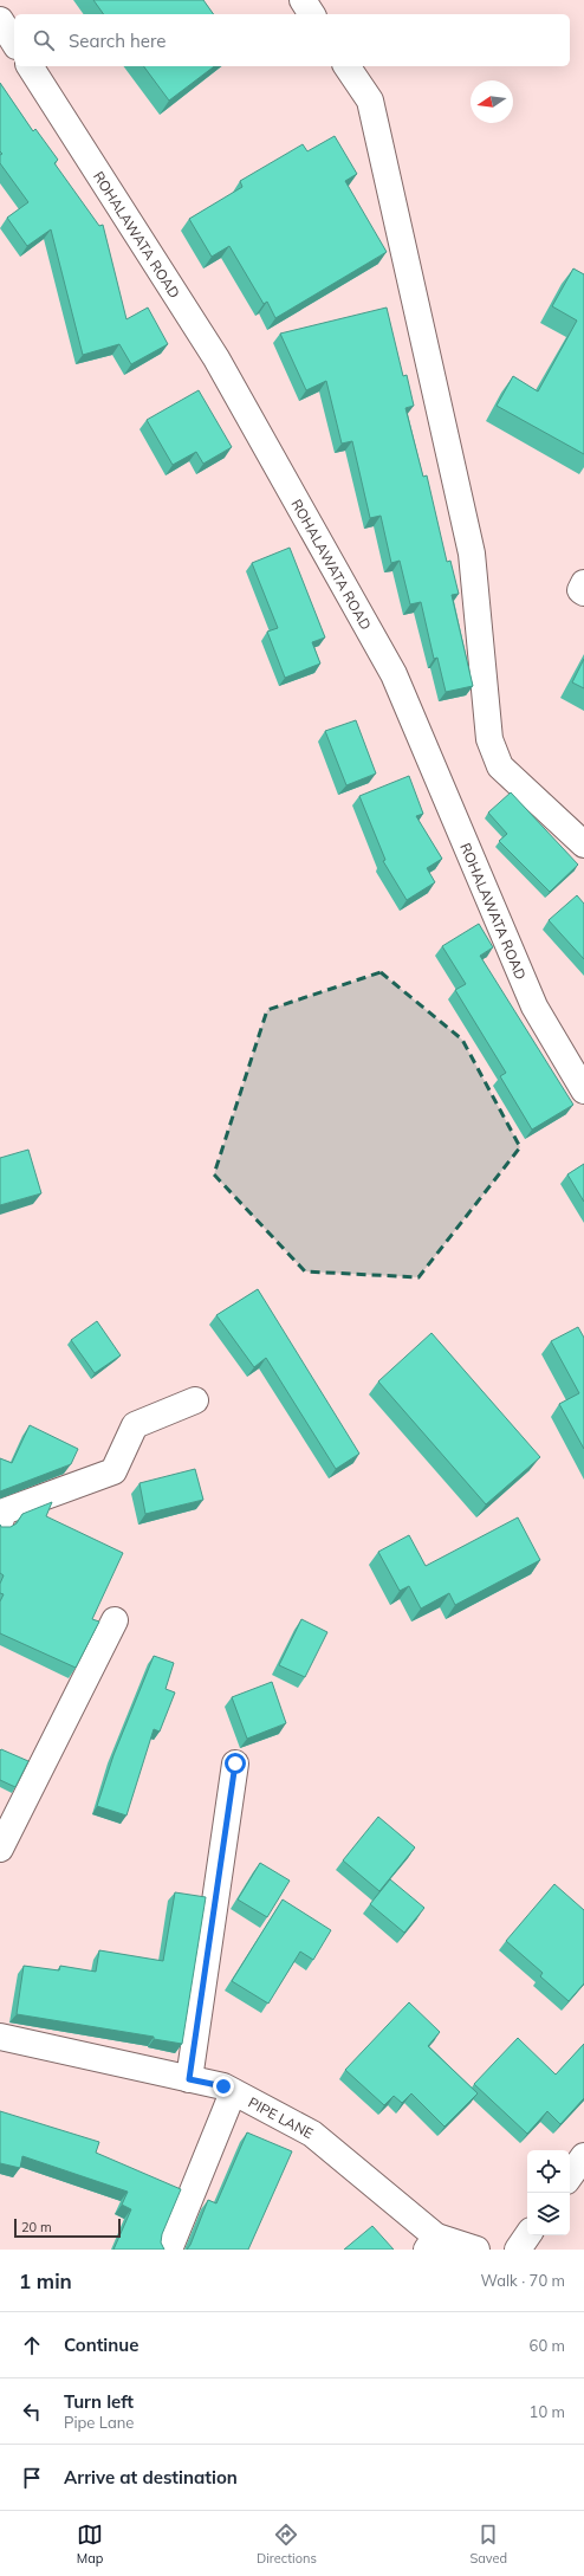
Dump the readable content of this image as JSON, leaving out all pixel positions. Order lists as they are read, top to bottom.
{
  "streets": {
    "street": ["ROHALAWATA ROAD", "PIPE LANE"]
  },
  "scale_bar": "20 m",
  "north": "left",
  "page": {
    "search": "Search here",
    "scale": "20 m",
    "heading": ["1 min", "Walk · 70 m"],
    "list": [
      ["Continue", "60 m"],
      ["Turn left", "Pipe Lane", "10 m"],
      "Arrive at destination"
    ],
    "nav": ["Map", "Directions", "Saved"]
  }
}
